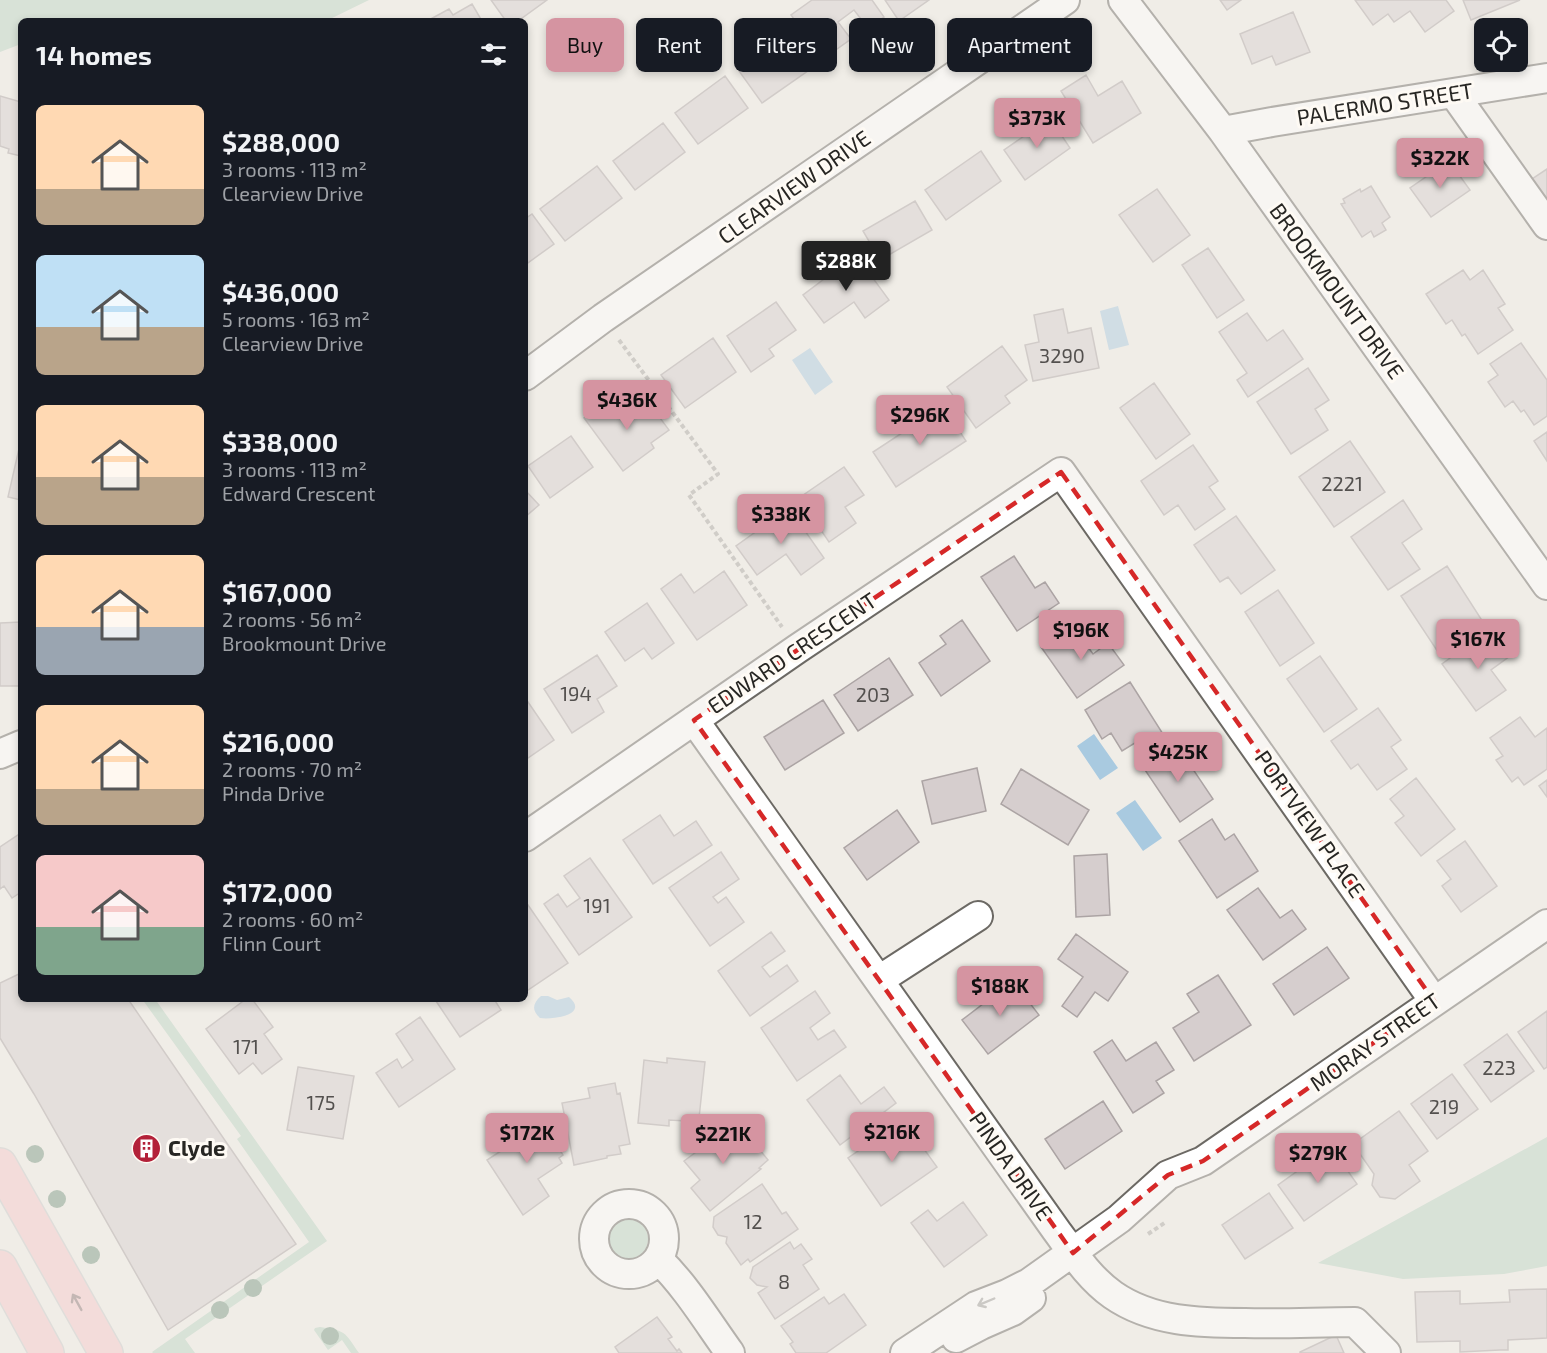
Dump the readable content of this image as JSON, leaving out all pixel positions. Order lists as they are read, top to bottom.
{
  "streets": {
    "street": [
      "PALERMO STREET",
      "CLEARVIEW DRIVE",
      "BROOKMOUNT DRIVE",
      "EDWARD CRESCENT",
      "PORTVIEW PLACE",
      "MORAY STREET",
      "PINDA DRIVE"
    ]
  },
  "crossings": [
    ["PALERMO STREET", "BROOKMOUNT DRIVE"],
    ["EDWARD CRESCENT", "PORTVIEW PLACE"],
    ["EDWARD CRESCENT", "PINDA DRIVE"],
    ["PORTVIEW PLACE", "MORAY STREET"],
    ["MORAY STREET", "PINDA DRIVE"]
  ],
  "places": {
    "building": ["Clyde"]
  },
  "house_numbers": [
    "3290",
    "2221",
    "194",
    "203",
    "191",
    "171",
    "223",
    "175",
    "219",
    "12",
    "8"
  ],
  "page": {
    "chip": [
      "Buy",
      "Rent",
      "Filters",
      "New",
      "Apartment"
    ],
    "heading": "14 homes",
    "list": [
      {
        "name": "$288,000",
        "note": "3 rooms · 113 m² · Clearview Drive"
      },
      {
        "name": "$436,000",
        "note": "5 rooms · 163 m² · Clearview Drive"
      },
      {
        "name": "$338,000",
        "note": "3 rooms · 113 m² · Edward Crescent"
      },
      {
        "name": "$167,000",
        "note": "2 rooms · 56 m² · Brookmount Drive"
      },
      {
        "name": "$216,000",
        "note": "2 rooms · 70 m² · Pinda Drive"
      },
      {
        "name": "$172,000",
        "note": "2 rooms · 60 m² · Flinn Court"
      }
    ],
    "price": [
      "$373K",
      "$322K",
      "$288K",
      "$436K",
      "$296K",
      "$338K",
      "$196K",
      "$167K",
      "$425K",
      "$188K",
      "$216K",
      "$172K",
      "$221K",
      "$279K"
    ]
  }
}
